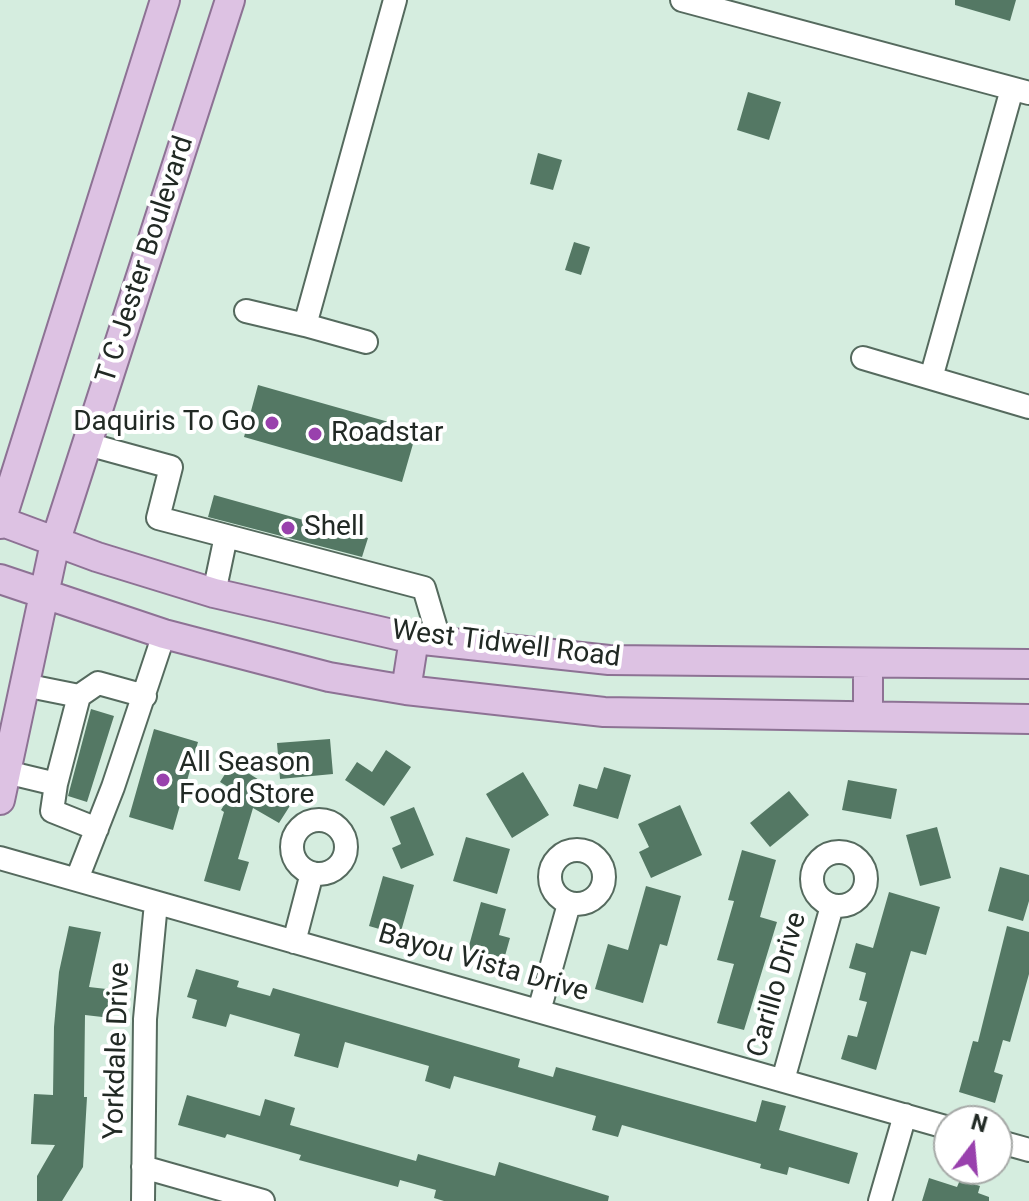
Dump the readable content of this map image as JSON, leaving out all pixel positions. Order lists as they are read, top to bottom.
{
  "streets": {
    "main road": ["T C Jester Boulevard", "West Tidwell Road"],
    "street": ["Bayou Vista Drive", "Carillo Drive", "Yorkdale Drive"]
  },
  "crossings": [
    ["T C Jester Boulevard", "West Tidwell Road"],
    ["Bayou Vista Drive", "Carillo Drive"],
    ["Bayou Vista Drive", "Yorkdale Drive"]
  ],
  "places": [
    "Daquiris To Go",
    "Roadstar",
    "Shell",
    "All Season Food Store"
  ],
  "north": "top"
}
